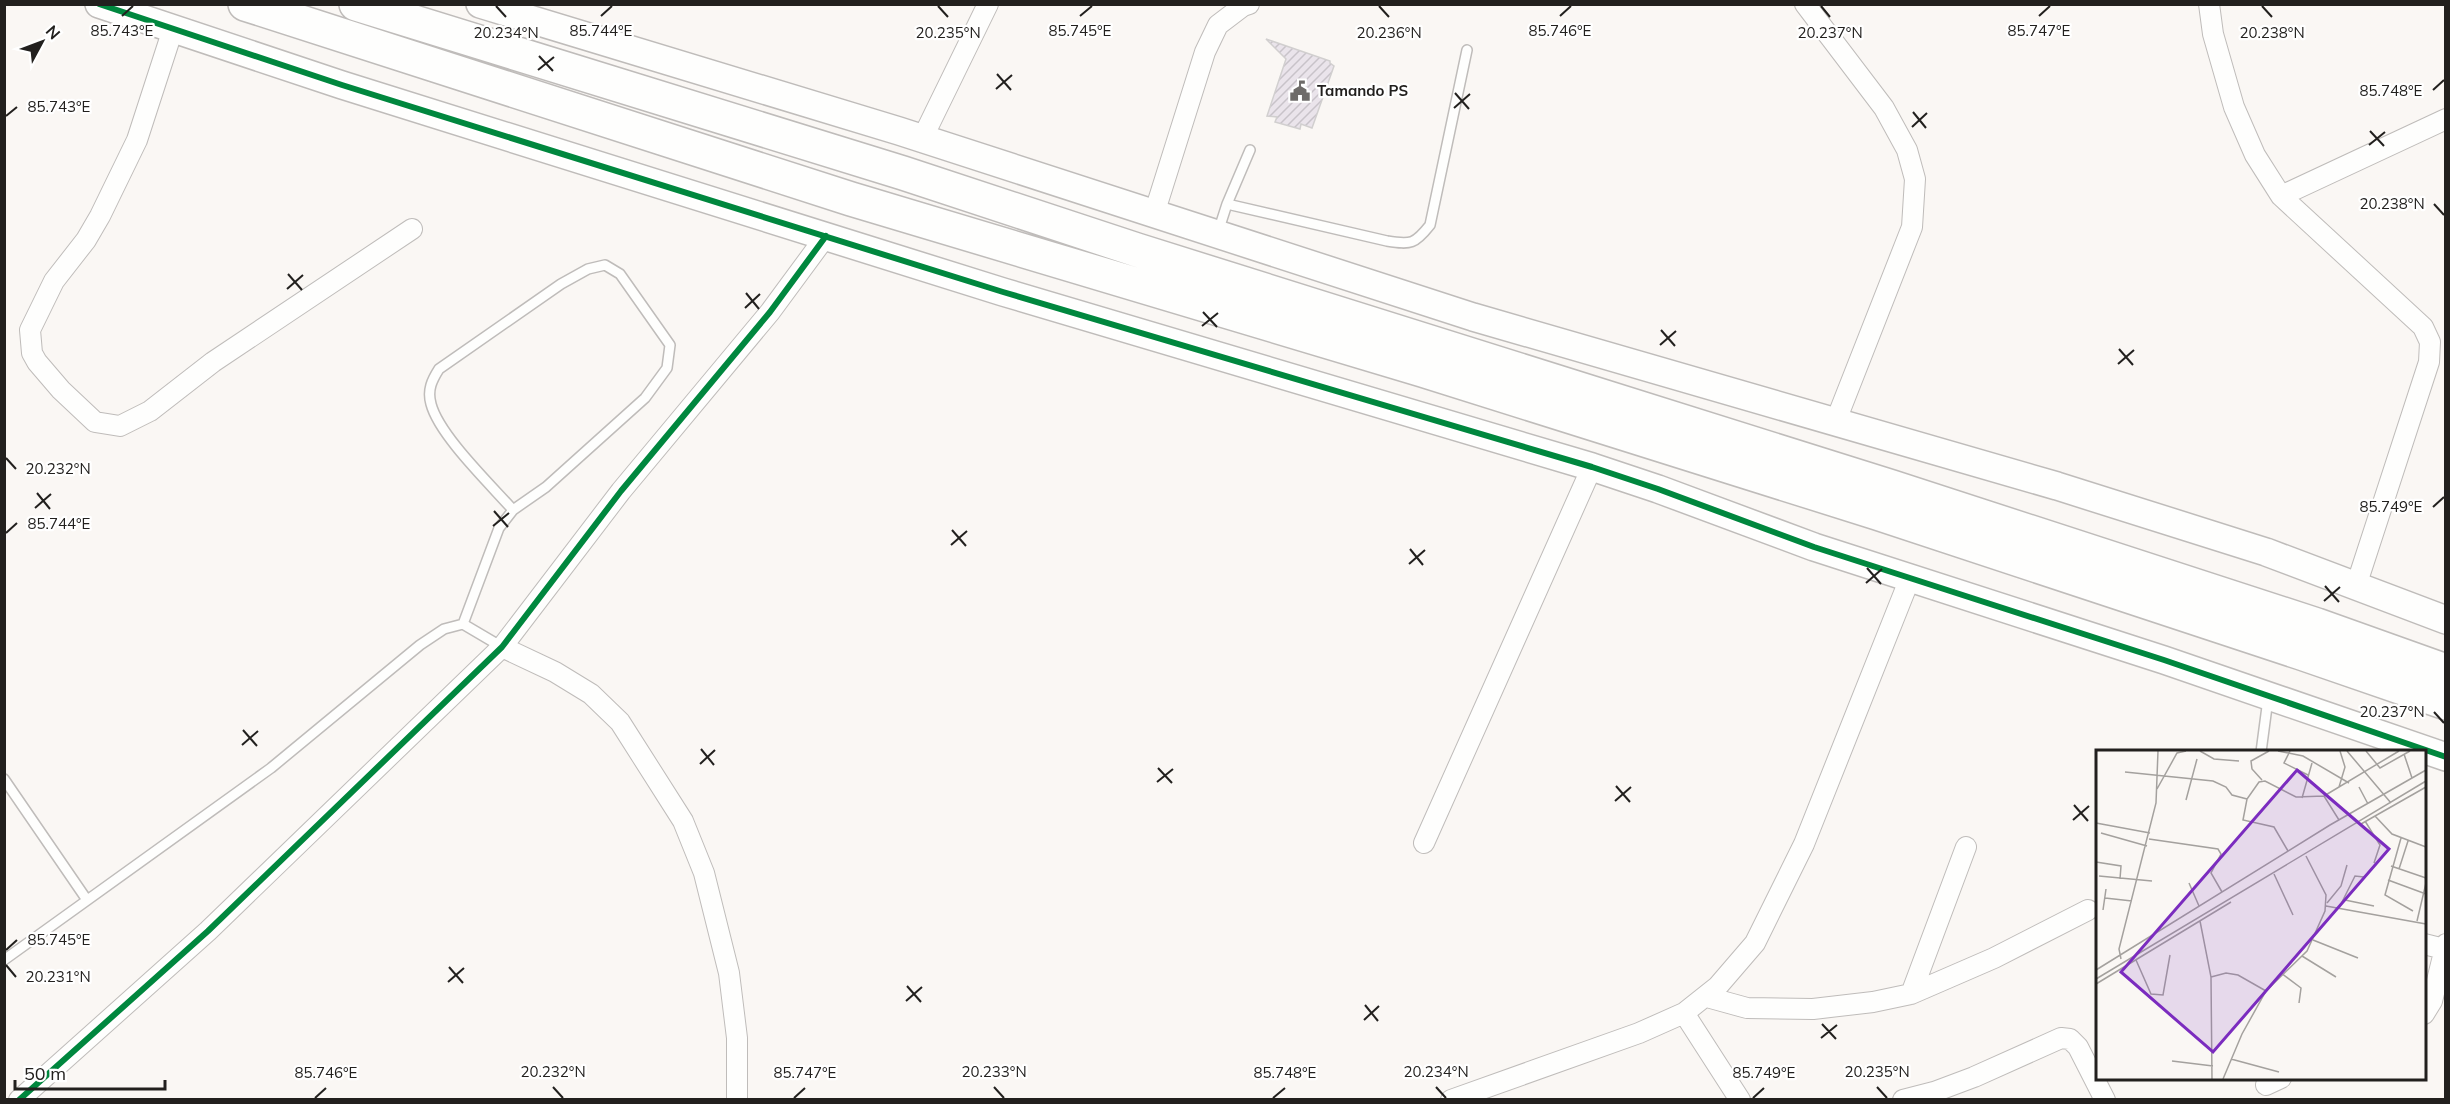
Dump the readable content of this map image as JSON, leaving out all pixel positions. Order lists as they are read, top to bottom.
{
  "places": {
    "public building": ["Tamando PS"]
  },
  "scale_bar": "50 m",
  "north": "top right",
  "coordinates": [
    "85.743°E",
    "85.744°E",
    "85.745°E",
    "85.746°E",
    "85.747°E",
    "20.234°N",
    "20.235°N",
    "20.236°N",
    "20.237°N",
    "20.238°N",
    "85.748°E",
    "20.232°N",
    "85.749°E",
    "20.231°N",
    "20.233°N"
  ]
}
